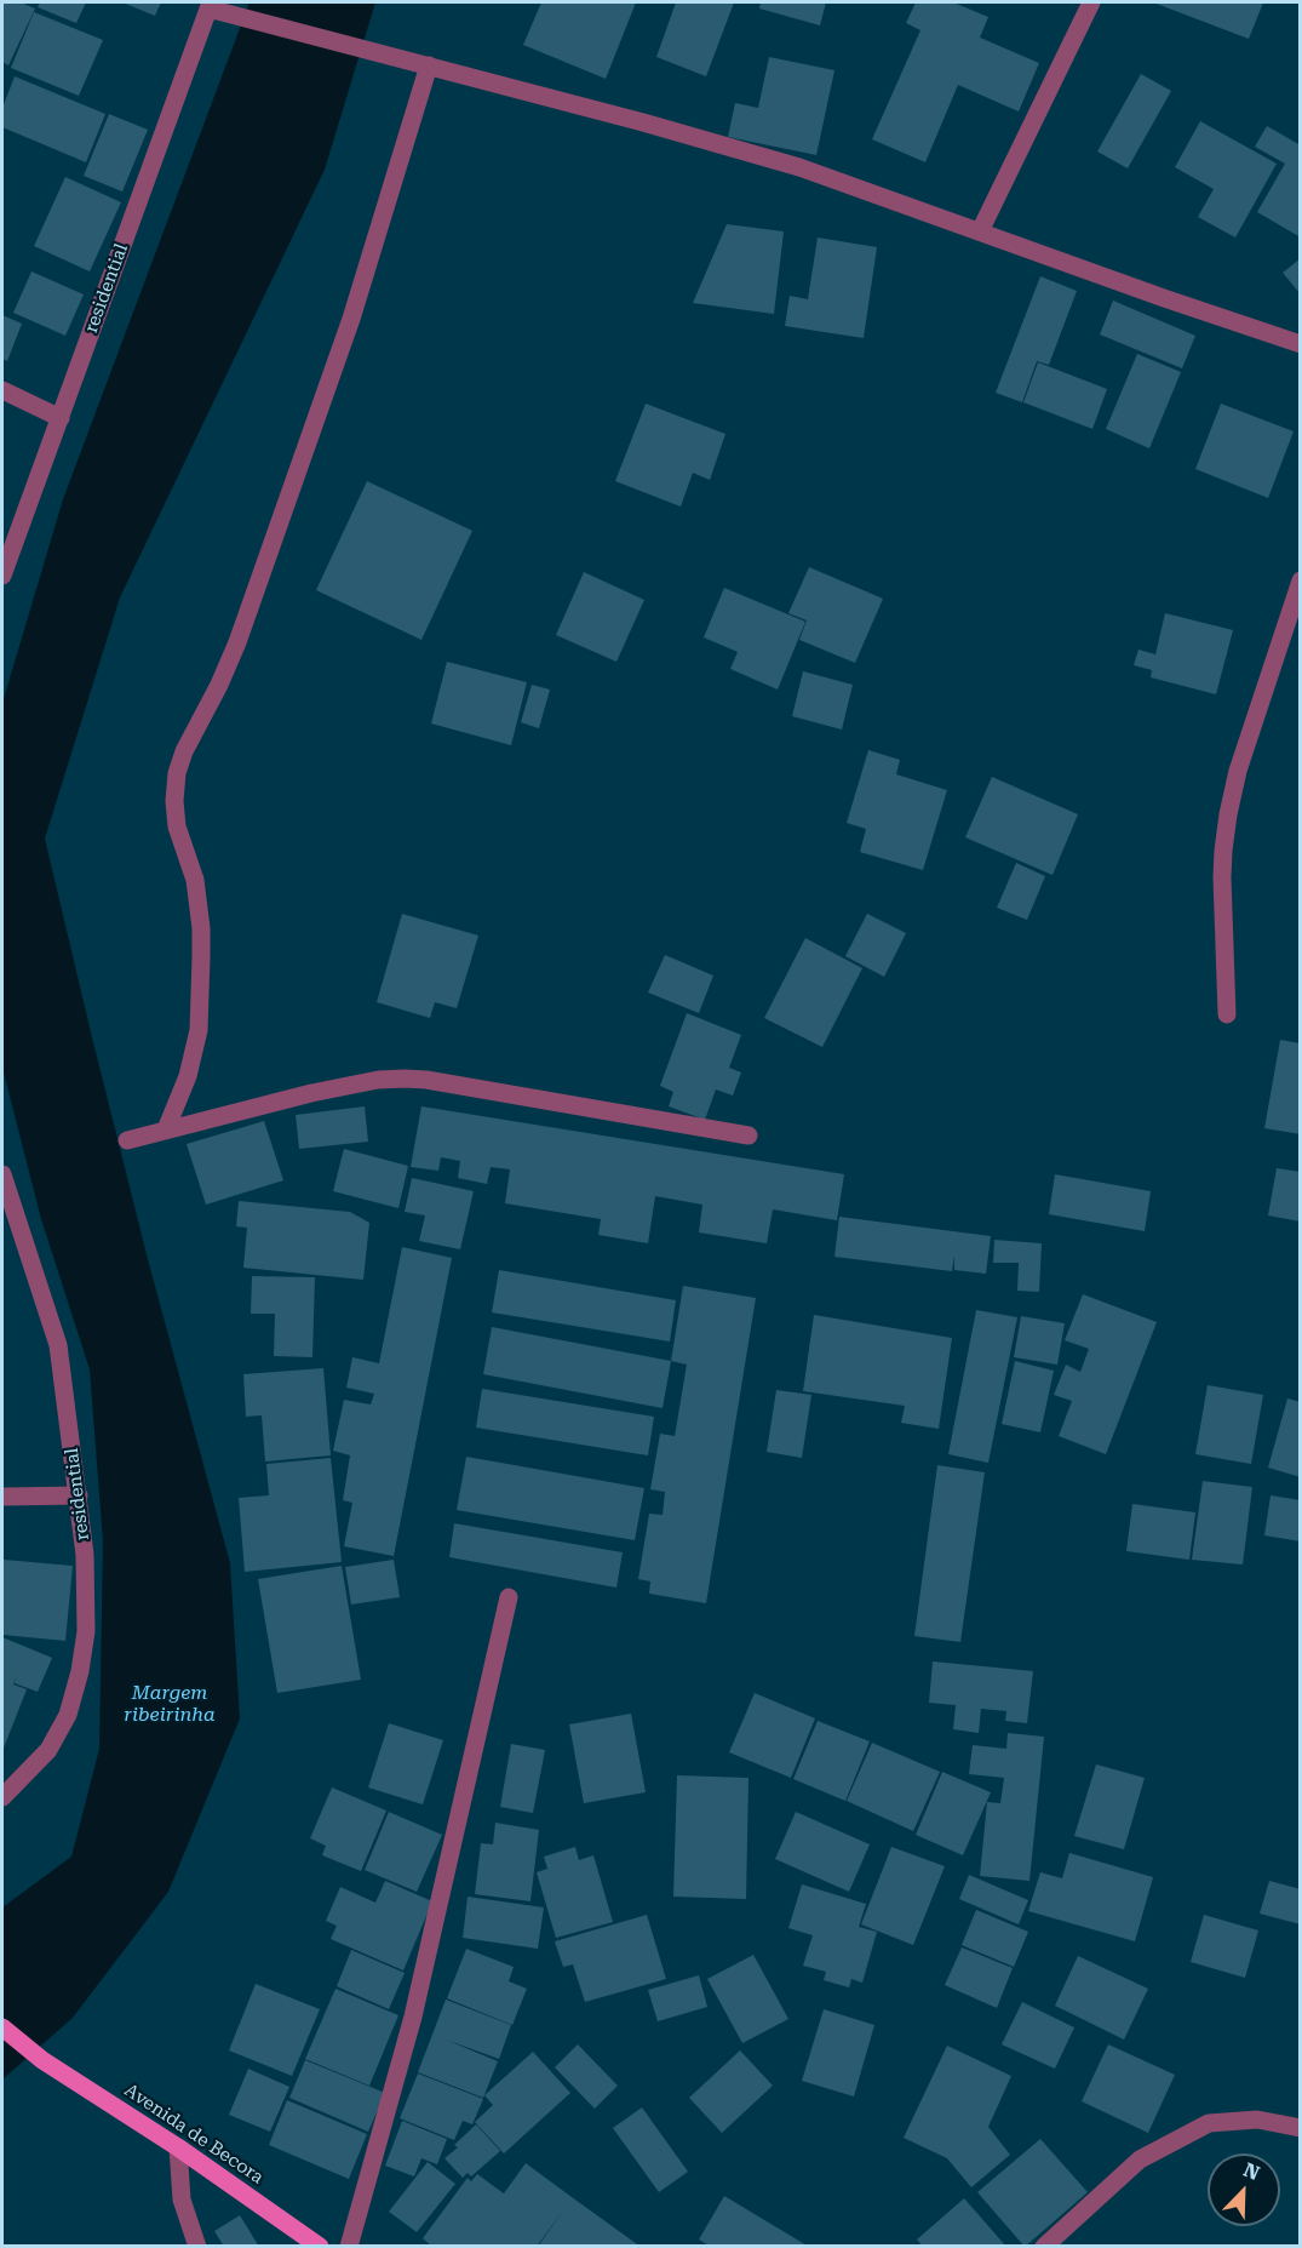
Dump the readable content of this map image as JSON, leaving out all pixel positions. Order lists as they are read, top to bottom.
{
  "streets": {
    "main road": ["Avenida de Becora"],
    "street": ["residential"]
  },
  "water": ["Margem ribeirinha"],
  "north": "top right"
}
